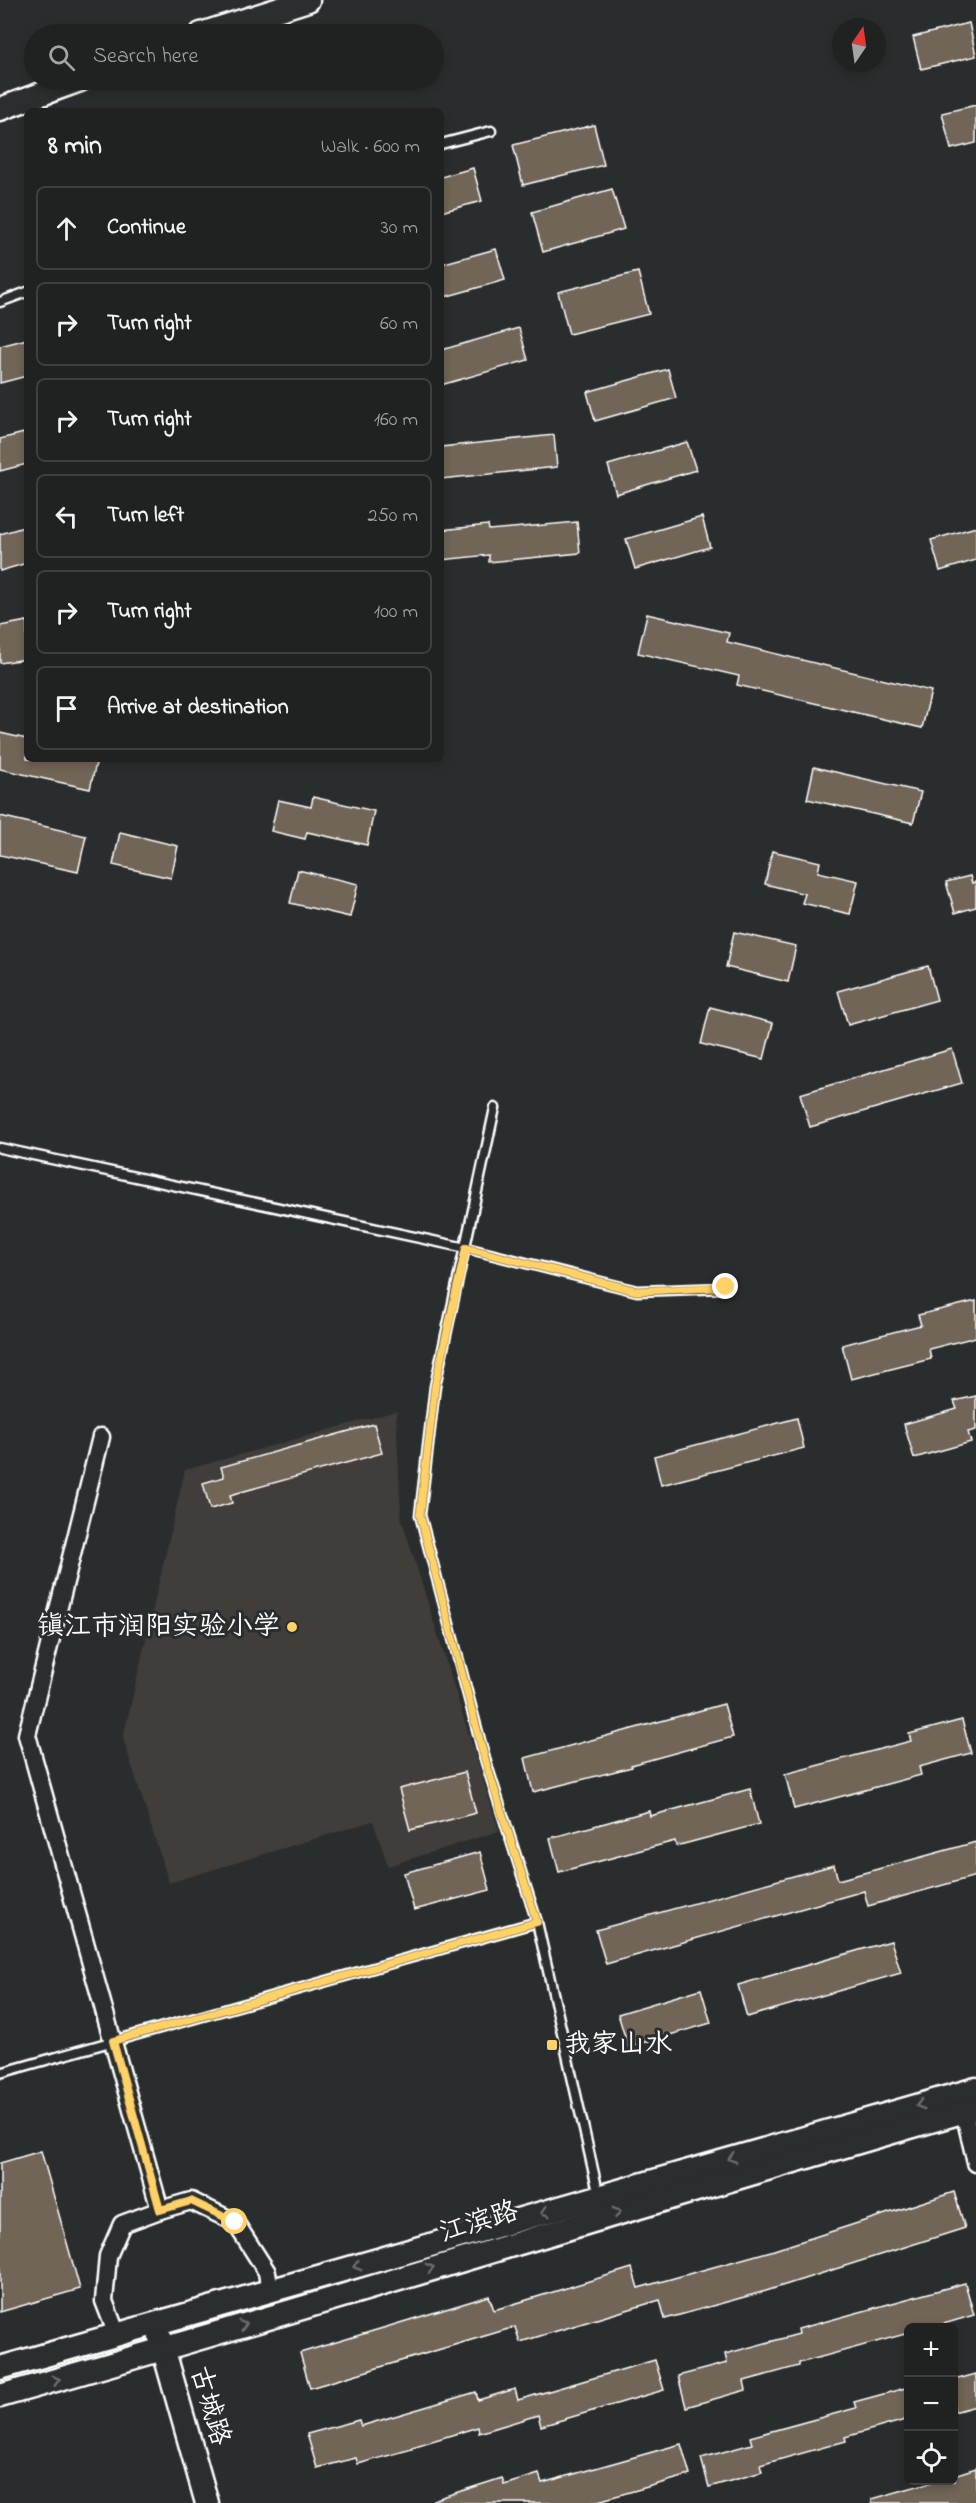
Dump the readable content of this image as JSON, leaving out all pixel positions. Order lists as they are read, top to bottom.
{
  "streets": {
    "main road": ["江滨路", "古城路"]
  },
  "crossings": [
    ["江滨路", "古城路"]
  ],
  "places": {
    "other": ["镇江市润阳实验小学"],
    "transit": ["我家山水"]
  },
  "north": "top",
  "page": {
    "search": "Search here",
    "heading": ["8 min", "Walk · 600 m"],
    "list": [
      ["Continue", "30 m"],
      ["Turn right", "60 m"],
      ["Turn right", "160 m"],
      ["Turn left", "250 m"],
      ["Turn right", "100 m"],
      "Arrive at destination"
    ],
    "map_buttons": ["+", "−"]
  }
}
